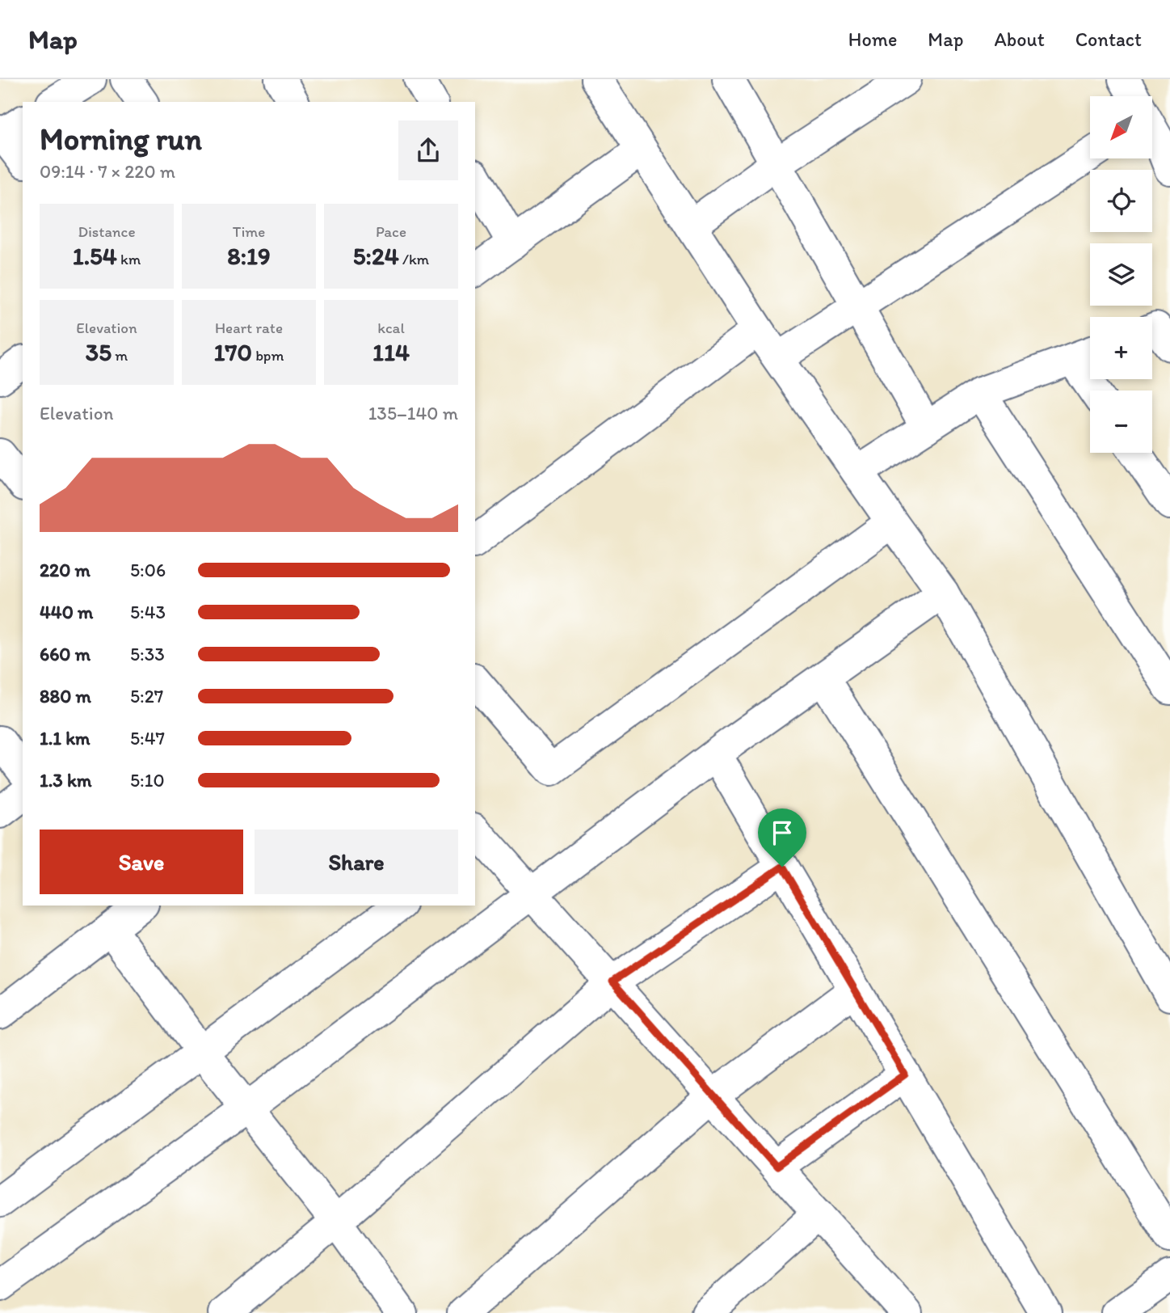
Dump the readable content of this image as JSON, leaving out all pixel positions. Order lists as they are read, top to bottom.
{
  "north": "bottom left",
  "page": {
    "header": "Map",
    "nav": [
      "Home",
      "Map",
      "About",
      "Contact"
    ],
    "map_buttons": ["+", "−"],
    "heading": ["Morning run", "09:14 · 7 × 220 m"],
    "stats": [
      ["Distance", "1.54 km"],
      ["Time", "8:19"],
      ["Pace", "5:24 /km"],
      ["Elevation", "35 m"],
      ["Heart rate", "170 bpm"],
      ["kcal", "114"]
    ],
    "chart": ["Elevation", "135–140 m"],
    "list": [
      {
        "name": "220 m",
        "note": "5:06"
      },
      {
        "name": "440 m",
        "note": "5:43"
      },
      {
        "name": "660 m",
        "note": "5:33"
      },
      {
        "name": "880 m",
        "note": "5:27"
      },
      {
        "name": "1.1 km",
        "note": "5:47"
      },
      {
        "name": "1.3 km",
        "note": "5:10"
      }
    ],
    "buttons": ["Save", "Share"]
  }
}
